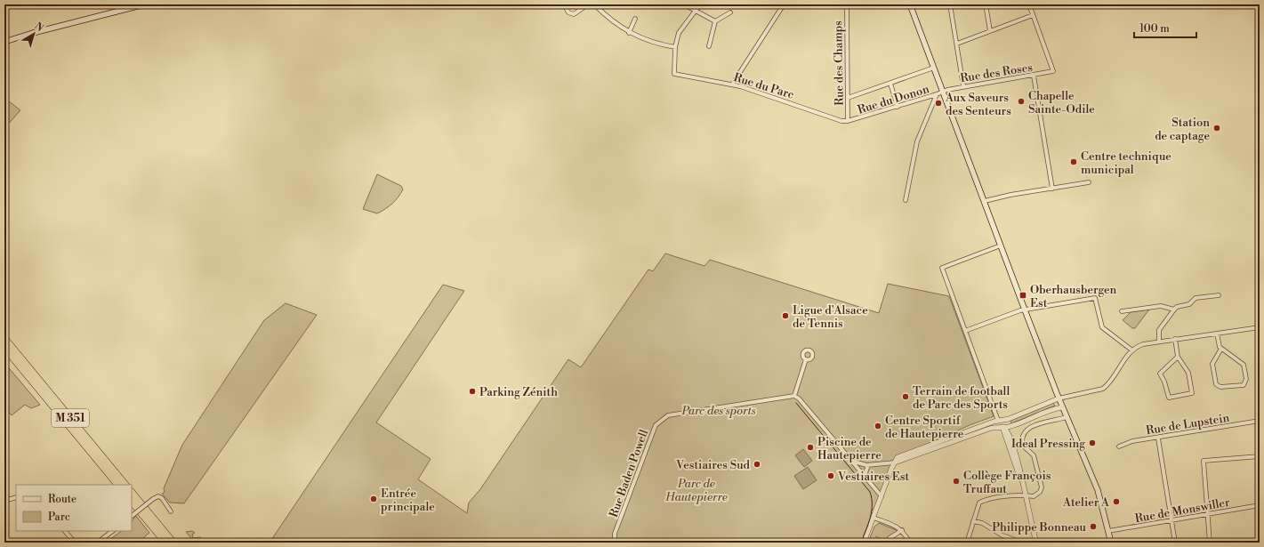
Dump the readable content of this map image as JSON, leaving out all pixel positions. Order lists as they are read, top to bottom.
{
  "streets": {
    "highway": ["M 351"],
    "street": [
      "Rue des Champs",
      "Rue des Roses",
      "Rue du Parc",
      "Rue du Donon",
      "Rue de Lupstein",
      "Rue Baden Powell",
      "Rue de Monswiller"
    ]
  },
  "crossings": [
    ["Rue des Champs", "Rue du Parc"],
    ["Rue des Champs", "Rue du Donon"],
    ["Rue des Roses", "Rue du Donon"],
    ["Rue du Parc", "Rue du Donon"]
  ],
  "parks": ["Parc des sports", "Parc de Hautepierre"],
  "places": {
    "other": [
      "Chapelle Sainte-Odile",
      "Aux Saveurs des Senteurs",
      "Station de captage",
      "Centre technique municipal",
      "Ligue d'Alsace de Tennis",
      "Parking Zénith",
      "Terrain de football de Parc des Sports",
      "Centre Sportif de Hautepierre",
      "Ideal Pressing",
      "Piscine de Hautepierre",
      "Vestiaires Sud",
      "Vestiaires Est",
      "Collège François Truffaut",
      "Entrée principale",
      "Atelier A",
      "Philippe Bonneau"
    ],
    "transit": ["Oberhausbergen Est"]
  },
  "legend": ["Route", "Parc"],
  "scale_bar": "100 m",
  "north": "top right"
}
